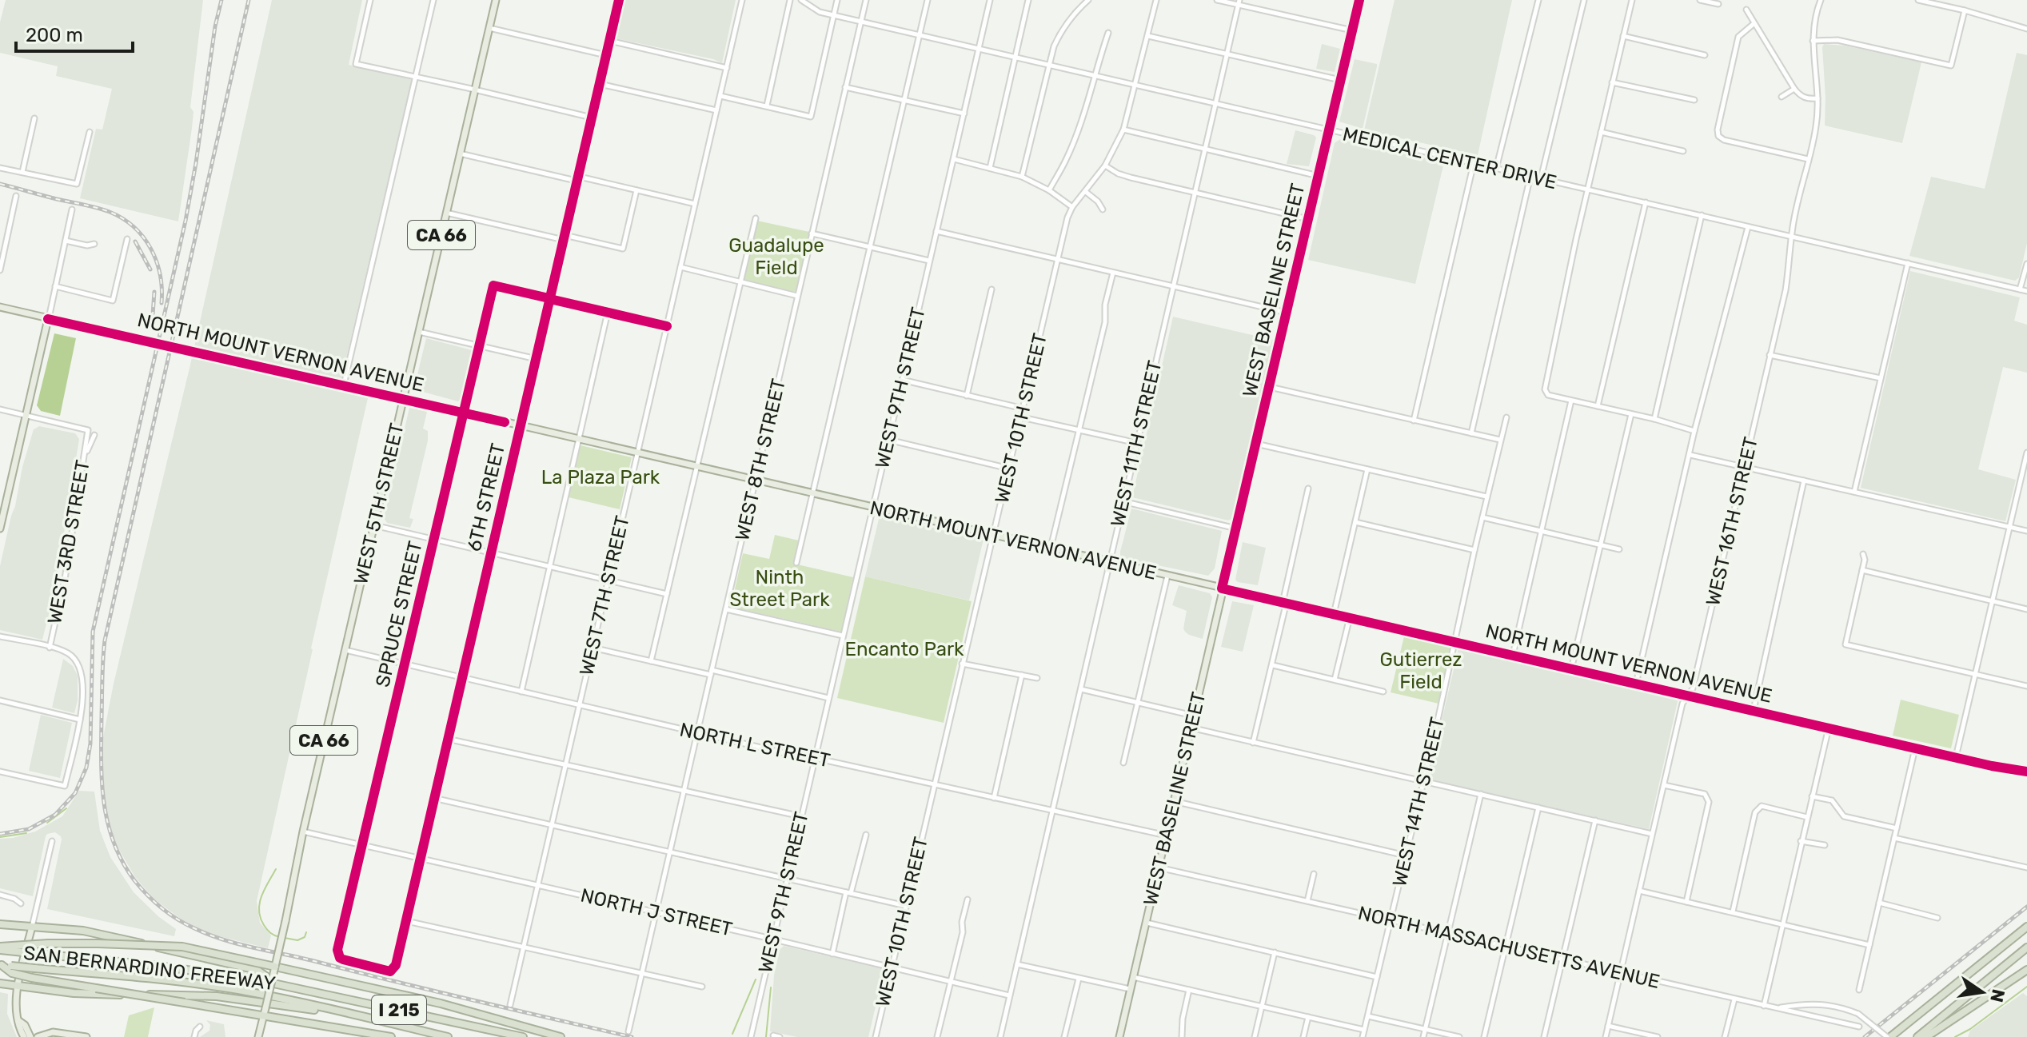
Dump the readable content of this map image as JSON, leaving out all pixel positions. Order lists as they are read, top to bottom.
{
  "streets": {
    "highway": ["SAN BERNARDINO FREEWAY", "I 215"],
    "main road": [
      "CA 66",
      "WEST BASELINE STREET",
      "NORTH MOUNT VERNON AVENUE",
      "WEST 5TH STREET"
    ],
    "street": [
      "MEDICAL CENTER DRIVE",
      "WEST 9TH STREET",
      "WEST 10TH STREET",
      "WEST 11TH STREET",
      "WEST 8TH STREET",
      "6TH STREET",
      "WEST 16TH STREET",
      "WEST 3RD STREET",
      "WEST 7TH STREET",
      "SPRUCE STREET",
      "NORTH L STREET",
      "WEST 14TH STREET",
      "NORTH J STREET",
      "NORTH MASSACHUSETTS AVENUE"
    ]
  },
  "crossings": [
    ["MEDICAL CENTER DRIVE", "WEST BASELINE STREET"],
    ["MEDICAL CENTER DRIVE", "WEST 9TH STREET"],
    ["MEDICAL CENTER DRIVE", "WEST 10TH STREET"],
    ["MEDICAL CENTER DRIVE", "WEST 11TH STREET"],
    ["MEDICAL CENTER DRIVE", "WEST 8TH STREET"],
    ["MEDICAL CENTER DRIVE", "WEST 16TH STREET"],
    ["WEST BASELINE STREET", "NORTH MOUNT VERNON AVENUE"],
    ["WEST BASELINE STREET", "NORTH L STREET"],
    ["WEST BASELINE STREET", "NORTH MASSACHUSETTS AVENUE"],
    ["NORTH MOUNT VERNON AVENUE", "WEST 9TH STREET"],
    ["NORTH MOUNT VERNON AVENUE", "WEST 10TH STREET"],
    ["NORTH MOUNT VERNON AVENUE", "WEST 11TH STREET"],
    ["NORTH MOUNT VERNON AVENUE", "WEST 8TH STREET"],
    ["NORTH MOUNT VERNON AVENUE", "6TH STREET"],
    ["NORTH MOUNT VERNON AVENUE", "WEST 5TH STREET"],
    ["NORTH MOUNT VERNON AVENUE", "WEST 16TH STREET"],
    ["NORTH MOUNT VERNON AVENUE", "WEST 7TH STREET"],
    ["NORTH MOUNT VERNON AVENUE", "SPRUCE STREET"],
    ["NORTH MOUNT VERNON AVENUE", "WEST 14TH STREET"],
    ["WEST 9TH STREET", "NORTH L STREET"],
    ["WEST 9TH STREET", "NORTH J STREET"],
    ["WEST 10TH STREET", "NORTH L STREET"],
    ["WEST 10TH STREET", "NORTH J STREET"],
    ["WEST 11TH STREET", "NORTH L STREET"],
    ["WEST 11TH STREET", "NORTH J STREET"],
    ["WEST 8TH STREET", "NORTH L STREET"],
    ["WEST 8TH STREET", "NORTH J STREET"],
    ["6TH STREET", "SPRUCE STREET"],
    ["6TH STREET", "NORTH L STREET"],
    ["6TH STREET", "NORTH J STREET"],
    ["WEST 5TH STREET", "NORTH L STREET"],
    ["WEST 5TH STREET", "NORTH J STREET"],
    ["WEST 16TH STREET", "NORTH MASSACHUSETTS AVENUE"],
    ["WEST 7TH STREET", "NORTH L STREET"],
    ["WEST 7TH STREET", "NORTH J STREET"],
    ["SPRUCE STREET", "NORTH L STREET"],
    ["SPRUCE STREET", "NORTH J STREET"],
    ["WEST 14TH STREET", "NORTH MASSACHUSETTS AVENUE"]
  ],
  "parks": [
    "Guadalupe Field",
    "La Plaza Park",
    "Ninth Street Park",
    "Encanto Park",
    "Gutierrez Field"
  ],
  "scale_bar": "200 m",
  "north": "right"
}
